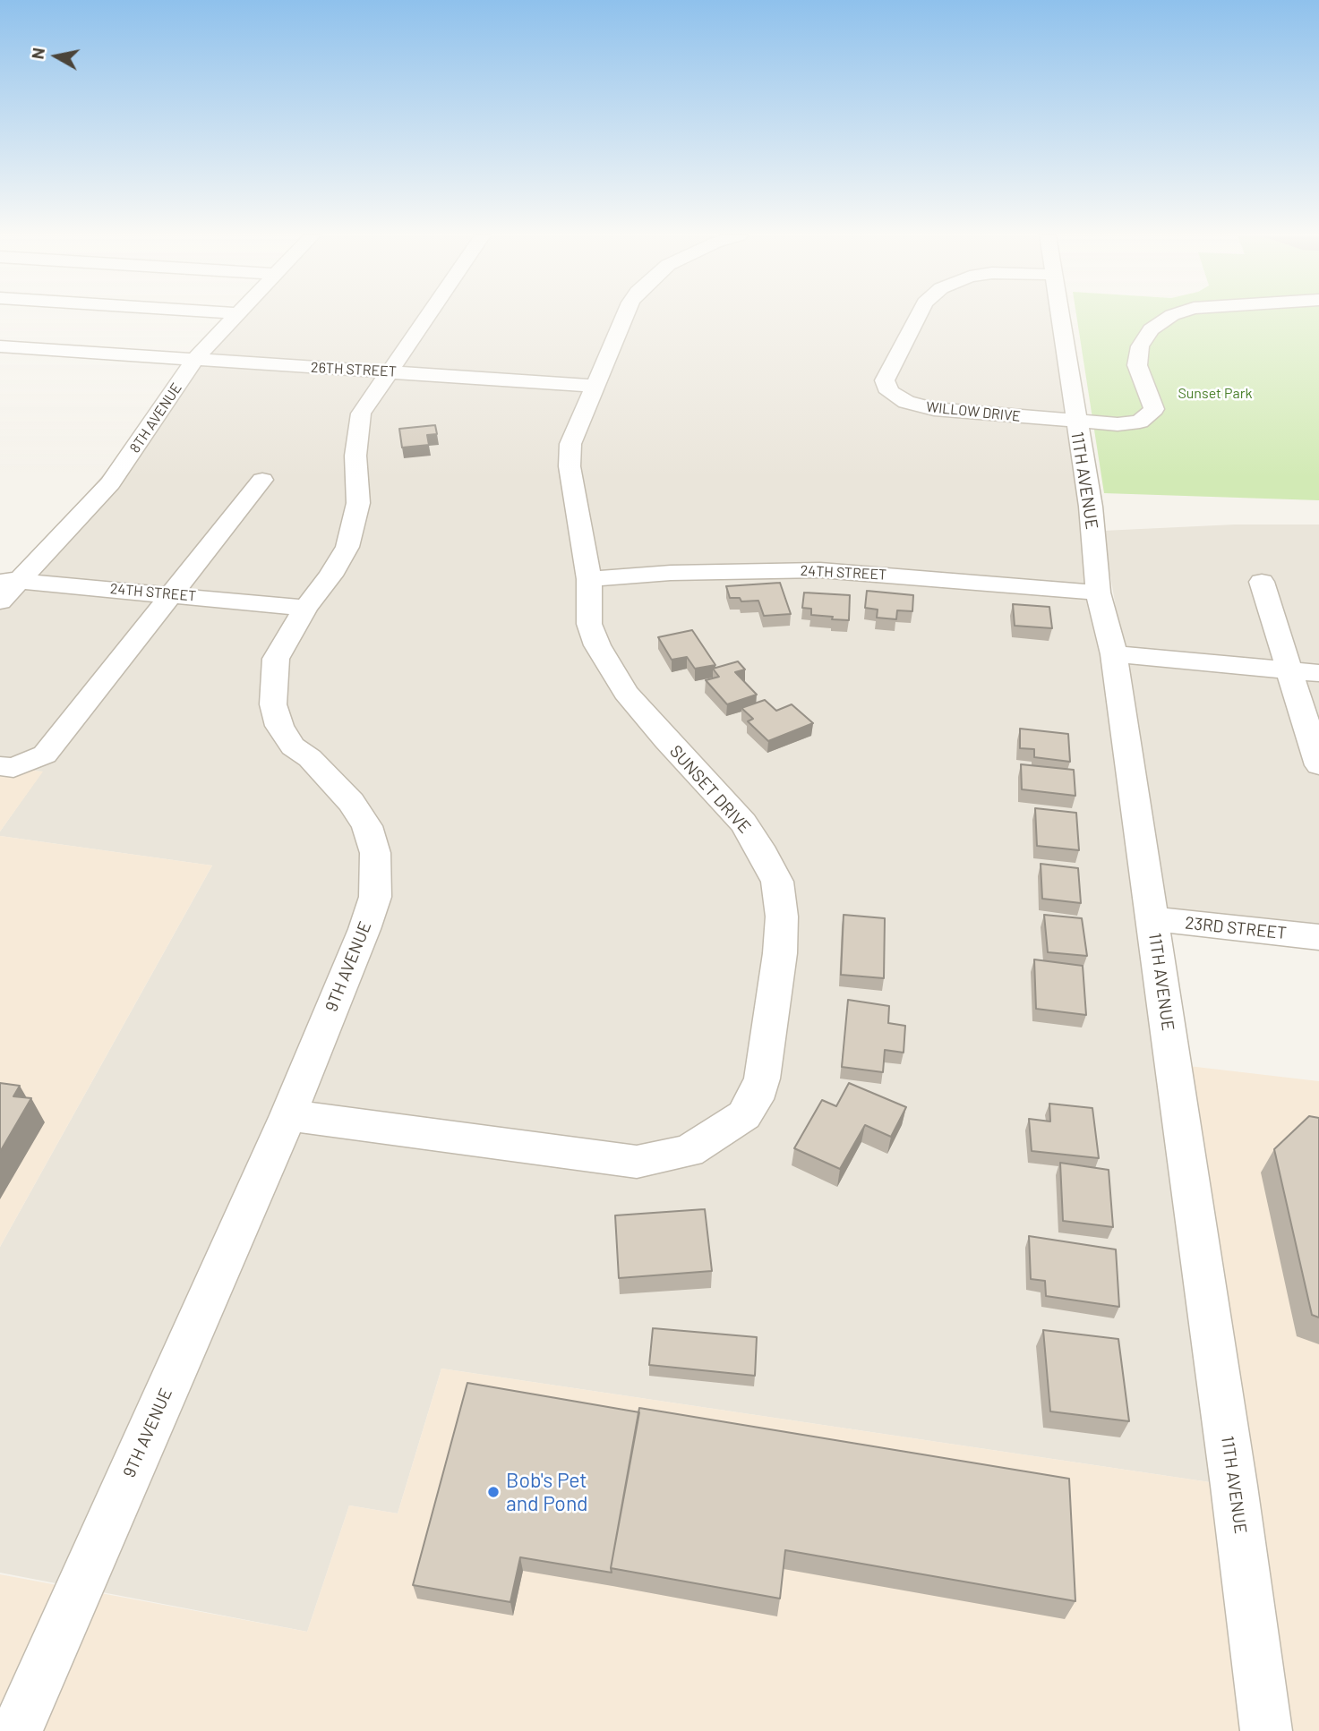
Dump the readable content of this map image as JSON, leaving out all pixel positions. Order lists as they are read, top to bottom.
{
  "streets": {
    "street": [
      "26TH STREET",
      "WILLOW DRIVE",
      "8TH AVENUE",
      "11TH AVENUE",
      "24TH STREET",
      "SUNSET DRIVE",
      "23RD STREET",
      "9TH AVENUE"
    ]
  },
  "crossings": [
    ["26TH STREET", "8TH AVENUE"],
    ["26TH STREET", "SUNSET DRIVE"],
    ["26TH STREET", "9TH AVENUE"],
    ["WILLOW DRIVE", "11TH AVENUE"],
    ["8TH AVENUE", "24TH STREET"],
    ["11TH AVENUE", "24TH STREET"],
    ["11TH AVENUE", "23RD STREET"],
    ["24TH STREET", "SUNSET DRIVE"],
    ["24TH STREET", "9TH AVENUE"],
    ["SUNSET DRIVE", "9TH AVENUE"]
  ],
  "parks": ["Sunset Park"],
  "places": ["Bob's Pet and Pond"],
  "north": "left"
}
